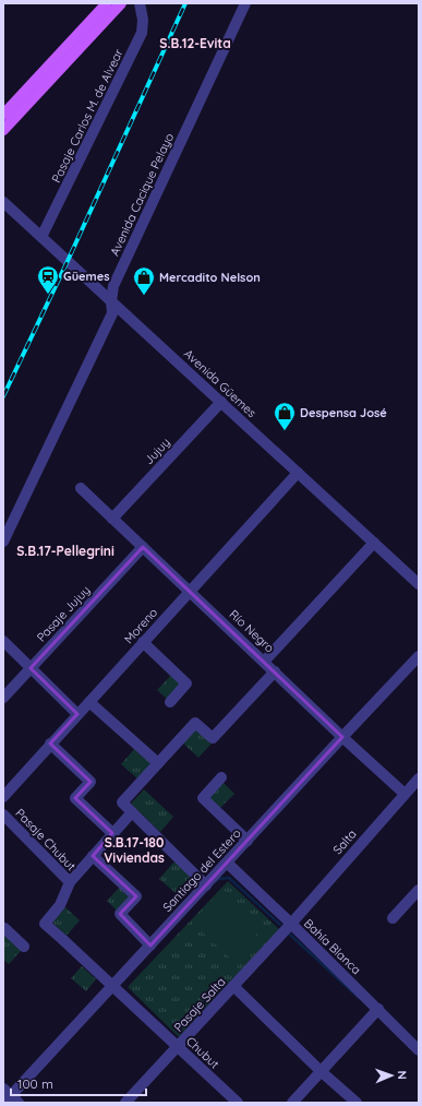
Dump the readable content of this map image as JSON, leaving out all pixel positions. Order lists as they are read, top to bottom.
{
  "streets": {
    "street": [
      "Pasaje Carlos M. de Alvear",
      "Avenida Cacique Pelayo",
      "Avenida Güemes",
      "Jujuy",
      "Pasaje Jujuy",
      "Moreno",
      "Río Negro",
      "Pasaje Chubut",
      "Salta",
      "Santiago del Estero",
      "Bahía Blanca",
      "Pasaje Salta",
      "Chubut"
    ]
  },
  "crossings": [
    ["Pasaje Carlos M. de Alvear", "Avenida Güemes"],
    ["Avenida Cacique Pelayo", "Avenida Güemes"],
    ["Avenida Güemes", "Jujuy"],
    ["Avenida Güemes", "Moreno"],
    ["Jujuy", "Río Negro"],
    ["Pasaje Jujuy", "Río Negro"],
    ["Moreno", "Río Negro"],
    ["Río Negro", "Salta"],
    ["Río Negro", "Santiago del Estero"],
    ["Pasaje Chubut", "Santiago del Estero"],
    ["Pasaje Chubut", "Chubut"],
    ["Salta", "Bahía Blanca"],
    ["Salta", "Pasaje Salta"],
    ["Santiago del Estero", "Bahía Blanca"],
    ["Santiago del Estero", "Chubut"],
    ["Bahía Blanca", "Pasaje Salta"],
    ["Pasaje Salta", "Chubut"]
  ],
  "districts": ["S.B.12-Evita", "S.B.17-Pellegrini", "S.B.17-180 Viviendas"],
  "places": {
    "station": ["Güemes"],
    "shop": ["Mercadito Nelson", "Despensa José"]
  },
  "scale_bar": "100 m",
  "north": "right"
}
